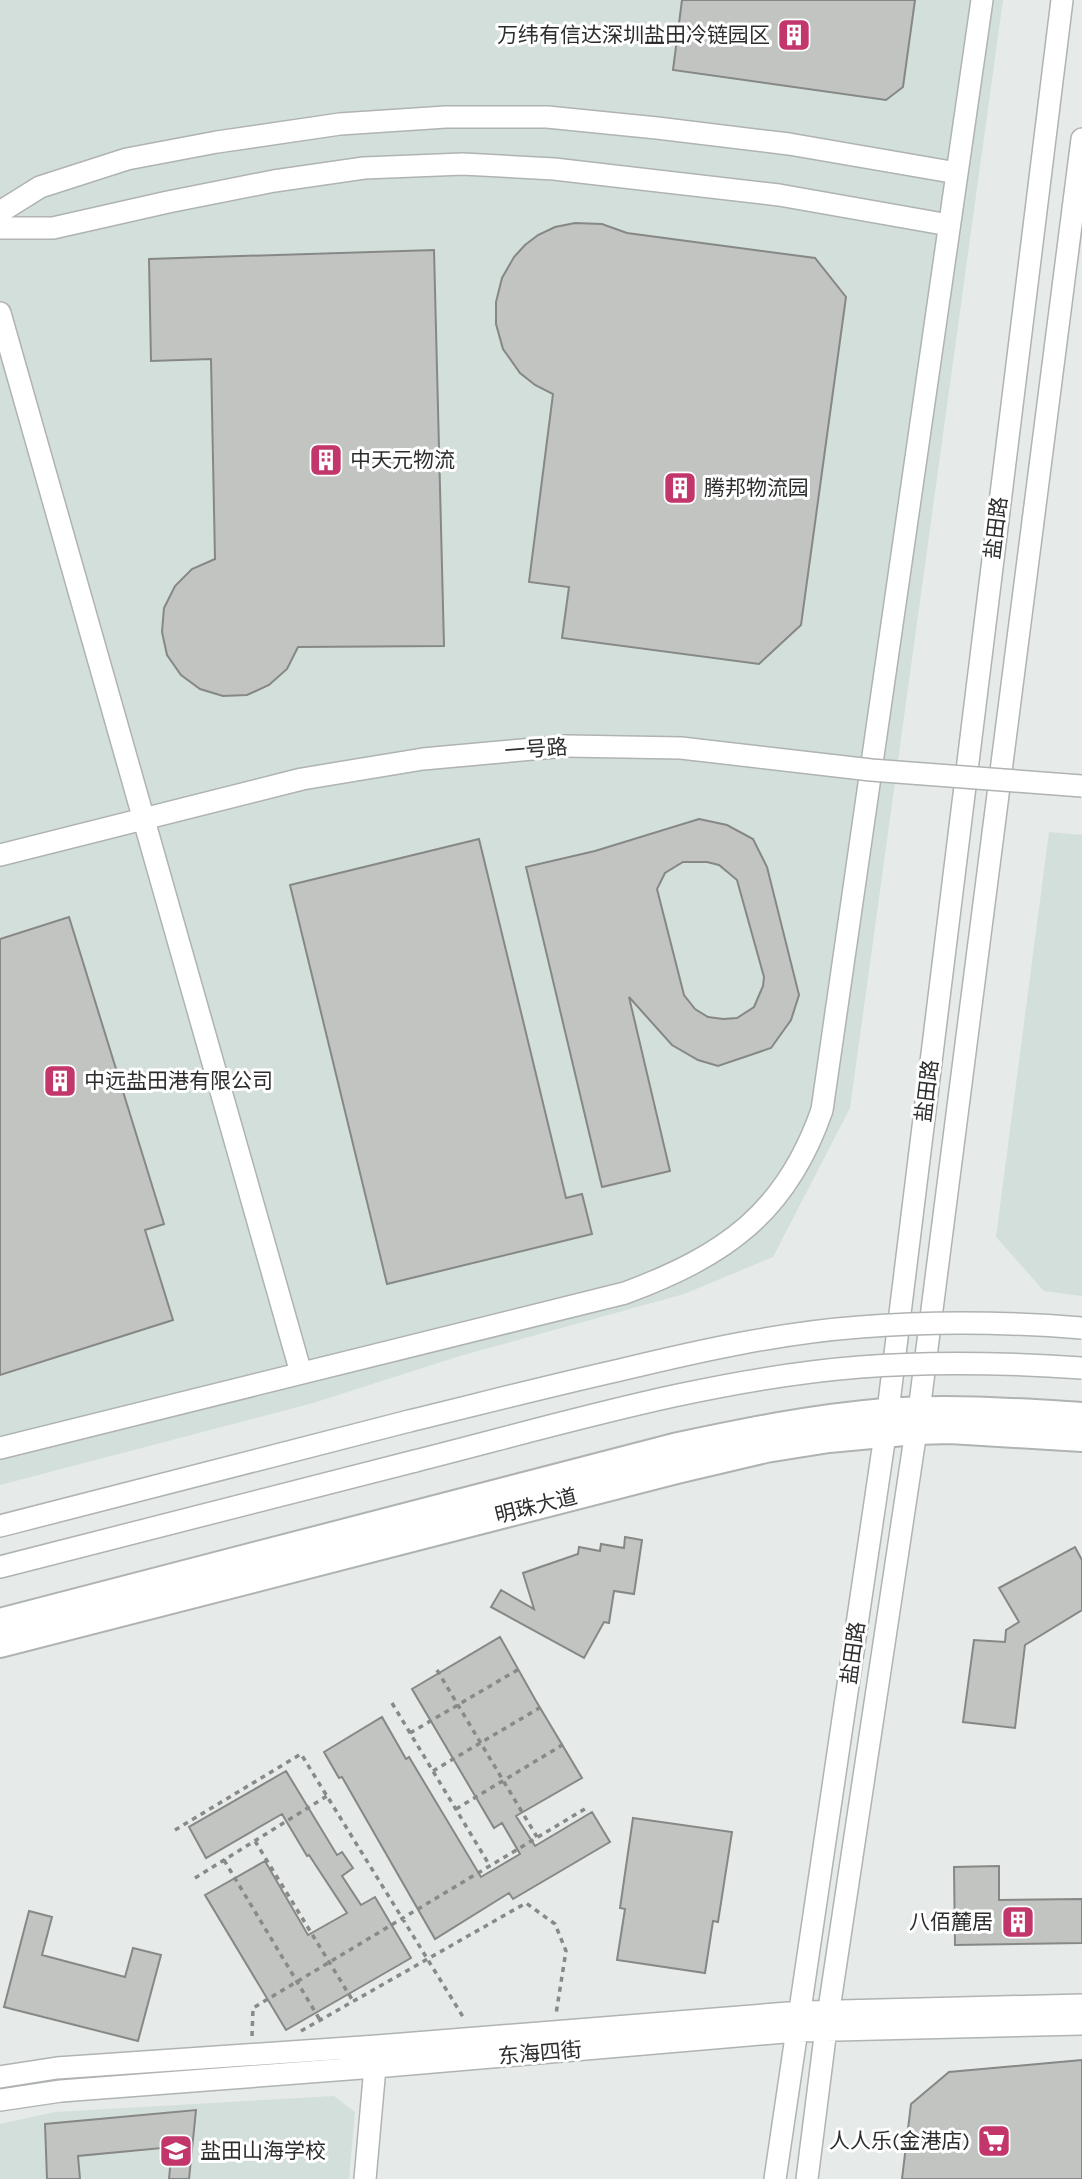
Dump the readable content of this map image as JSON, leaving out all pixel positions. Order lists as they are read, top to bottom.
{
  "streets": {
    "main road": ["明珠大道"],
    "street": ["盐田路", "一号路", "东海四街"]
  },
  "crossings": [
    ["盐田路", "明珠大道"],
    ["盐田路", "东海四街"]
  ],
  "places": {
    "building": [
      "万纬有信达深圳盐田冷链园区",
      "中天元物流",
      "腾邦物流园",
      "中远盐田港有限公司",
      "八佰麓居"
    ],
    "supermarket": ["人人乐(金港店)"],
    "school or university": ["盐田山海学校"]
  }
}
